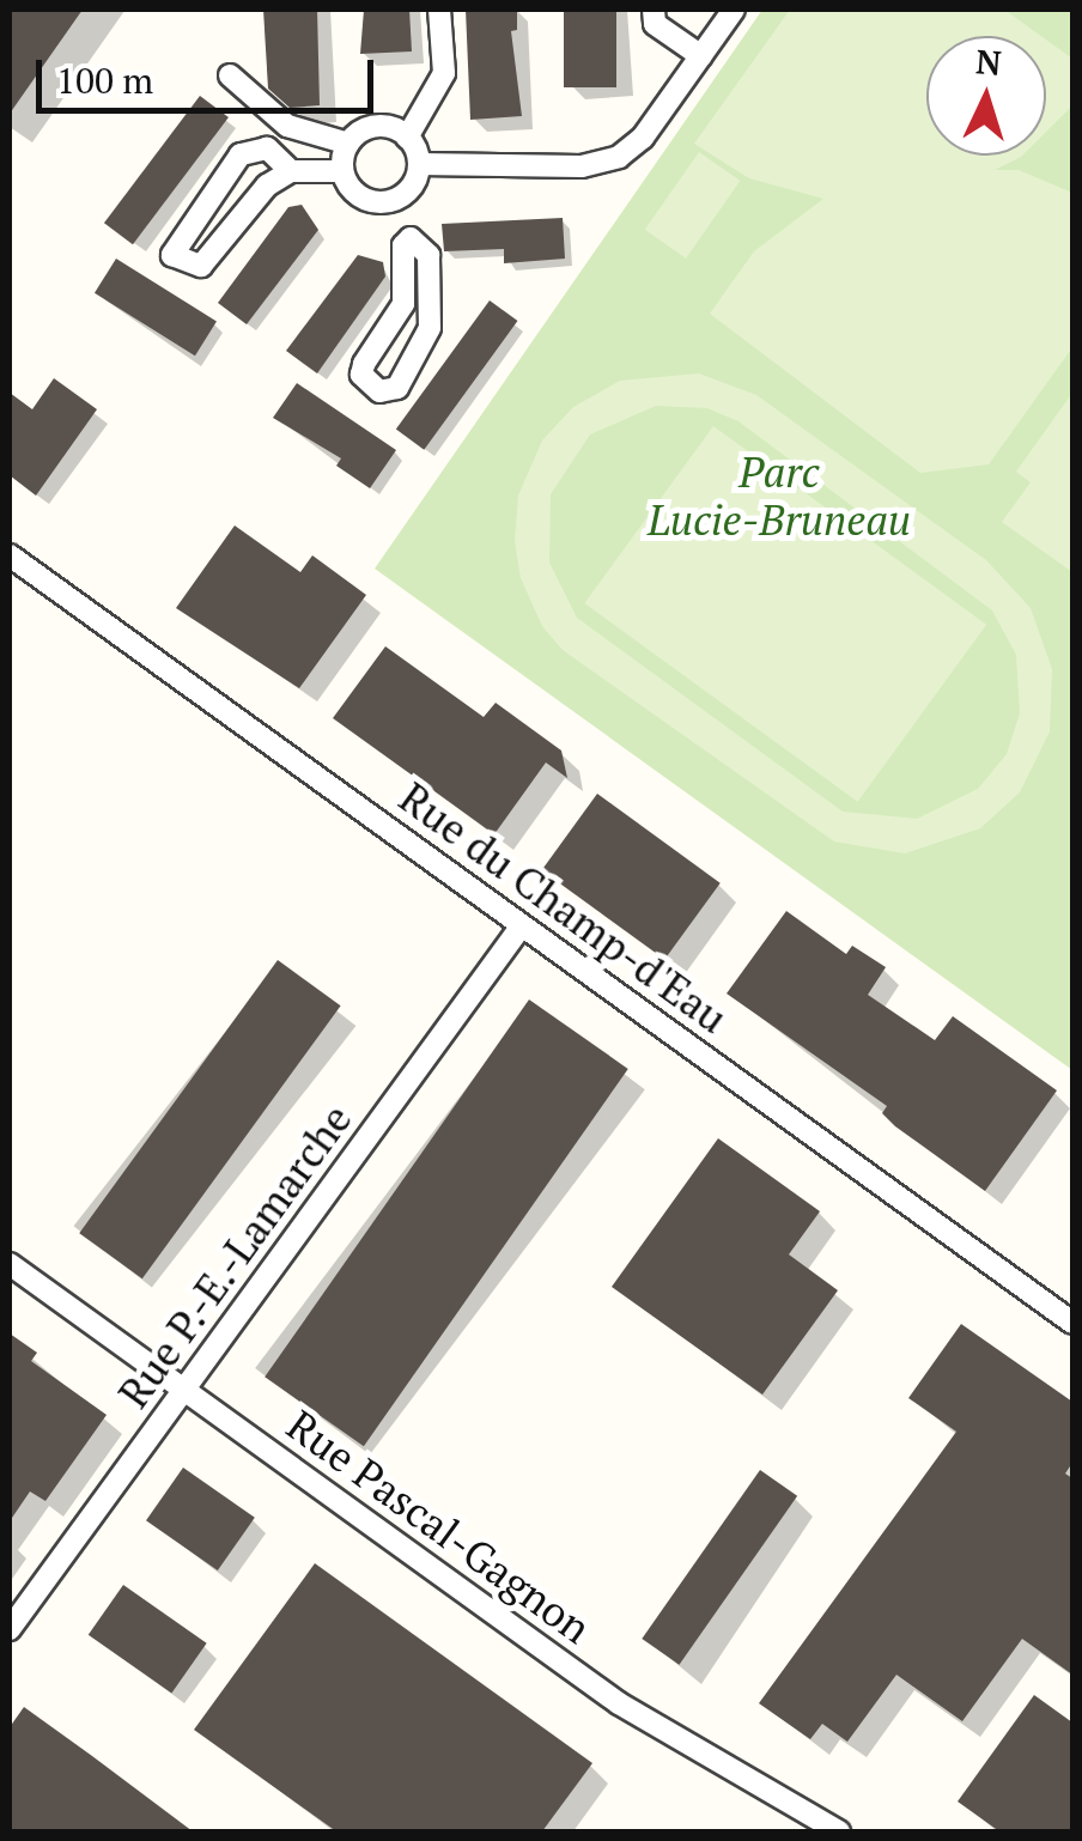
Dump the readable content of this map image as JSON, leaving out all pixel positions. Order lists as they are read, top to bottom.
{
  "streets": {
    "street": ["Rue du Champ-d'Eau", "Rue P.-E.-Lamarche", "Rue Pascal-Gagnon"]
  },
  "crossings": [
    ["Rue du Champ-d'Eau", "Rue P.-E.-Lamarche"],
    ["Rue P.-E.-Lamarche", "Rue Pascal-Gagnon"]
  ],
  "parks": ["Parc Lucie-Bruneau"],
  "scale_bar": "100 m",
  "north": "top"
}
